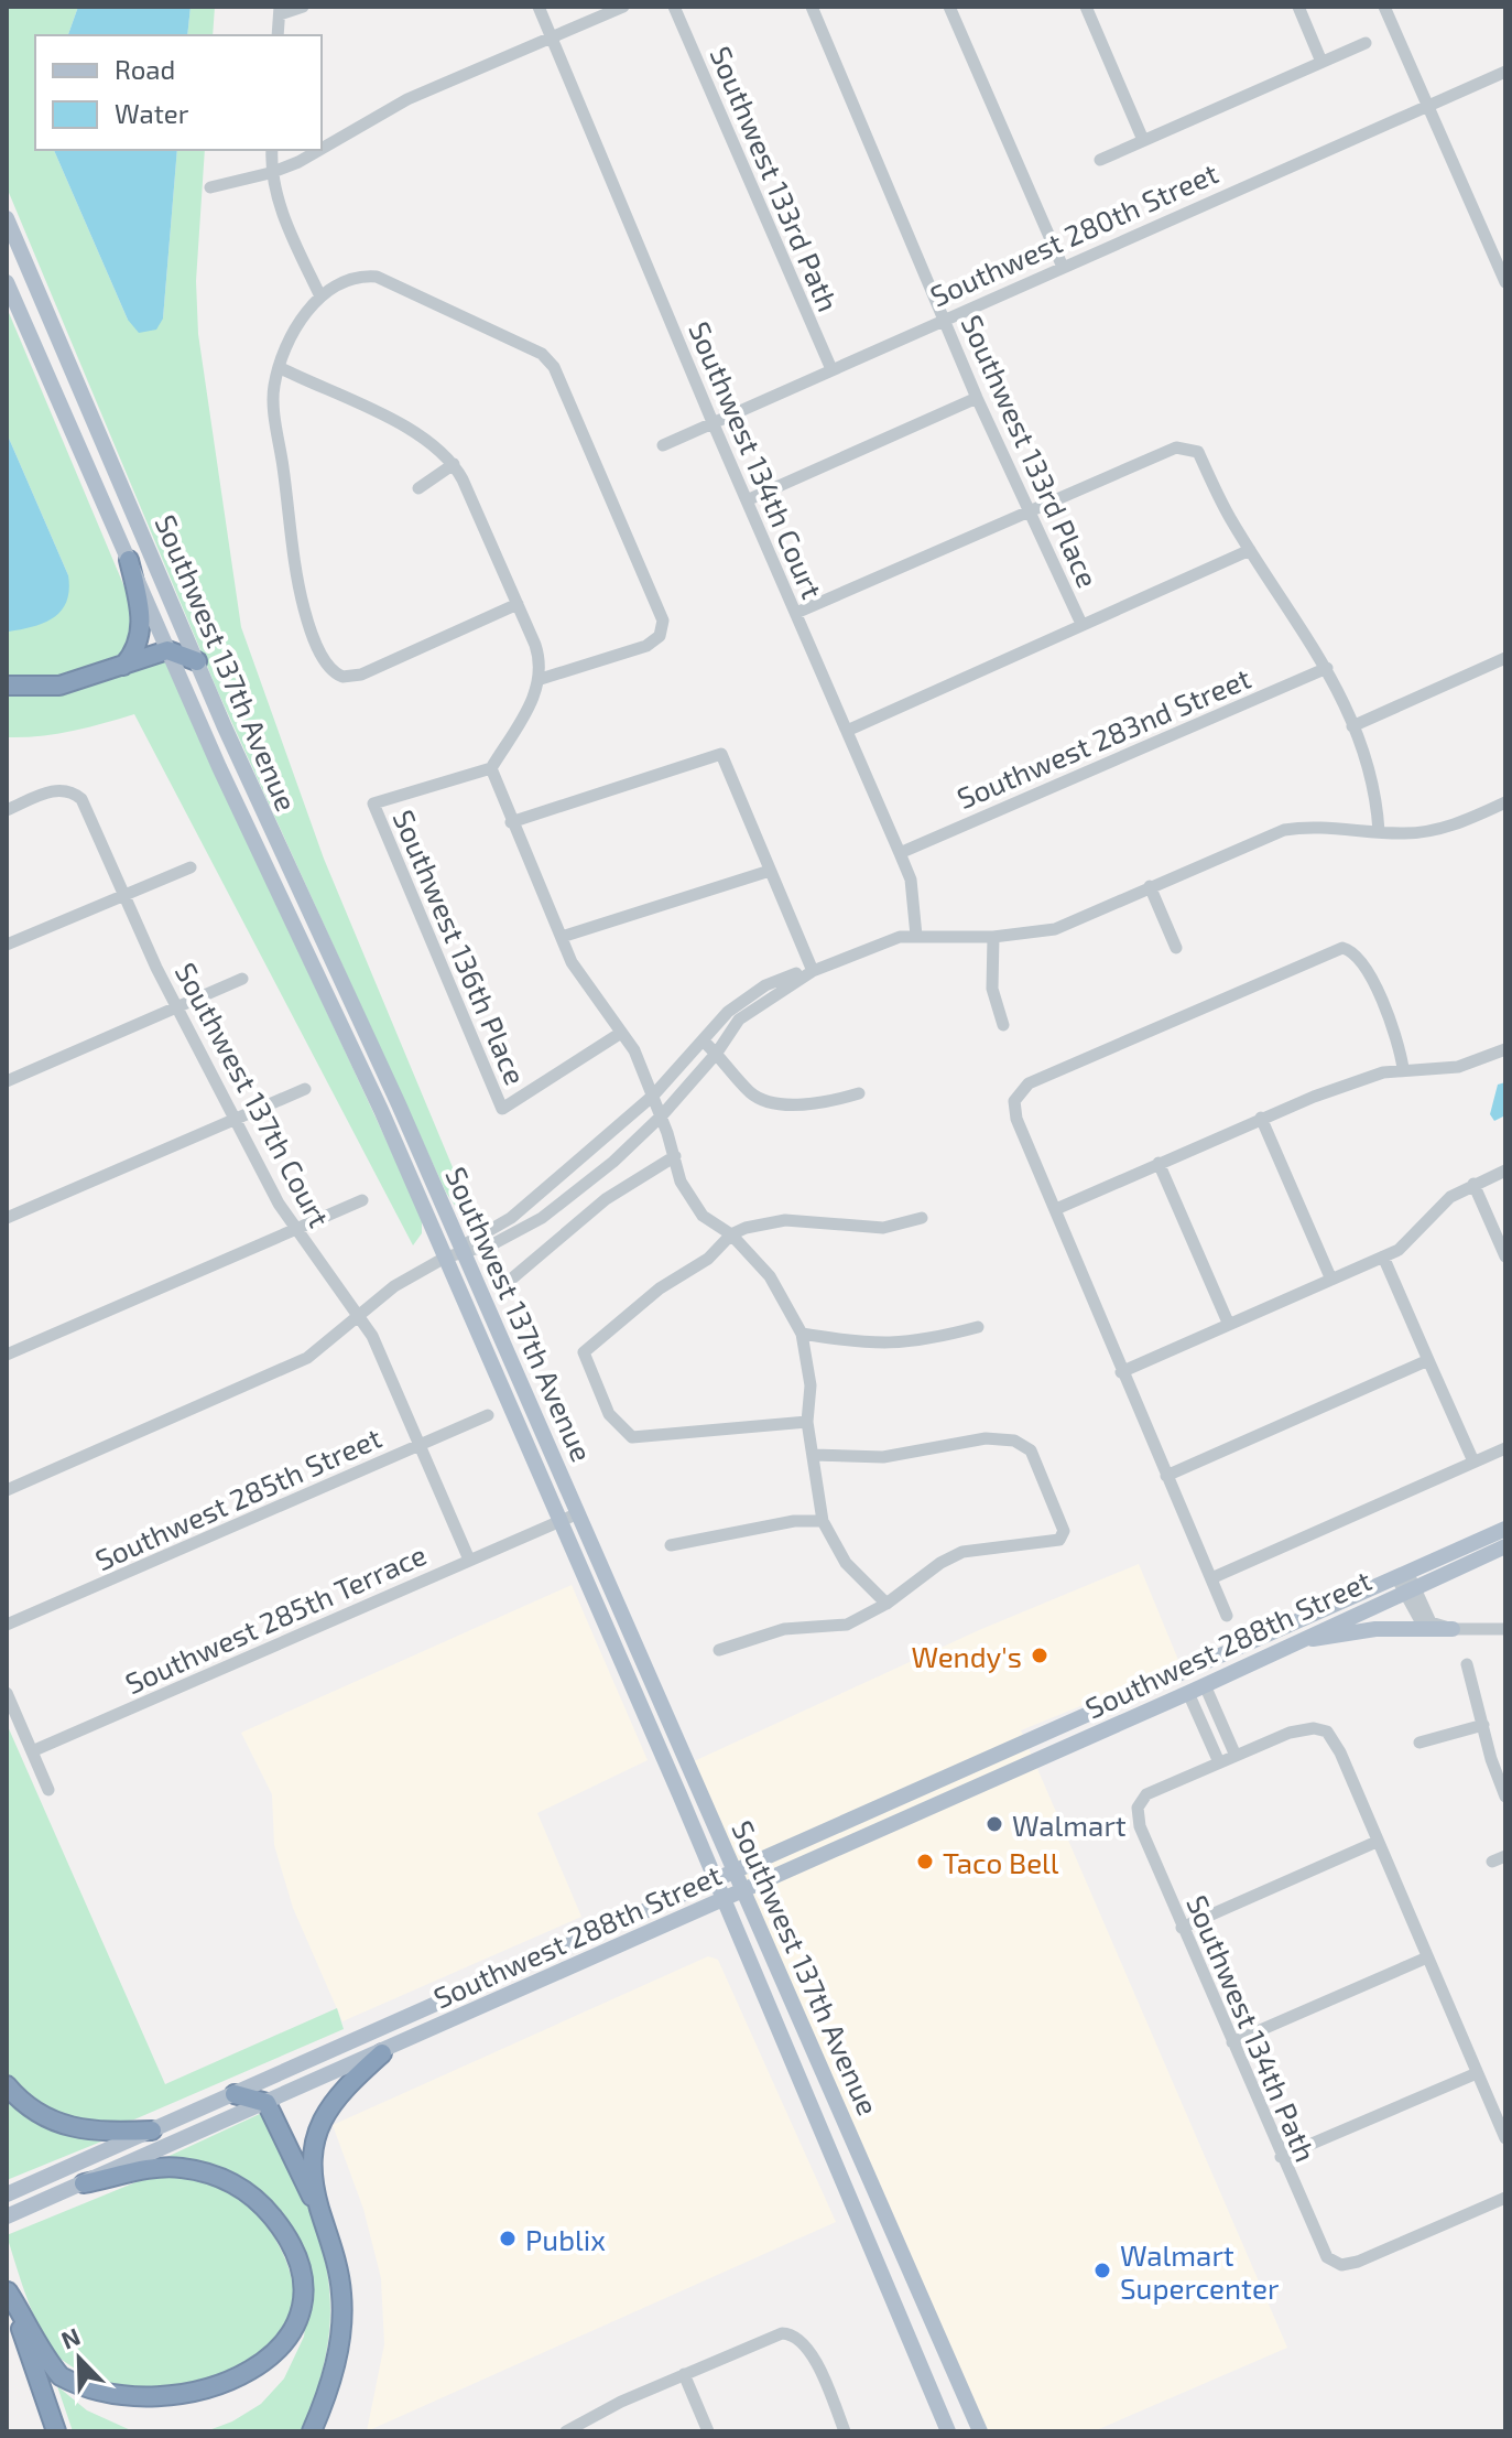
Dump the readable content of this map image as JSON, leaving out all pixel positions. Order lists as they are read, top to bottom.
{
  "streets": {
    "main road": ["Southwest 137th Avenue", "Southwest 288th Street"],
    "street": [
      "Southwest 133rd Path",
      "Southwest 280th Street",
      "Southwest 133rd Place",
      "Southwest 134th Court",
      "Southwest 283nd Street",
      "Southwest 136th Place",
      "Southwest 137th Court",
      "Southwest 285th Street",
      "Southwest 285th Terrace",
      "Southwest 134th Path"
    ]
  },
  "crossings": [
    ["Southwest 133rd Path", "Southwest 280th Street"],
    ["Southwest 280th Street", "Southwest 133rd Place"],
    ["Southwest 280th Street", "Southwest 134th Court"],
    ["Southwest 134th Court", "Southwest 283nd Street"],
    ["Southwest 137th Avenue", "Southwest 285th Terrace"],
    ["Southwest 137th Avenue", "Southwest 288th Street"],
    ["Southwest 137th Court", "Southwest 285th Street"],
    ["Southwest 137th Court", "Southwest 285th Terrace"]
  ],
  "places": [
    "Wendy's",
    "Walmart",
    "Taco Bell",
    "Publix",
    "Walmart Supercenter"
  ],
  "legend": ["Road", "Water"],
  "north": "top left"
}
